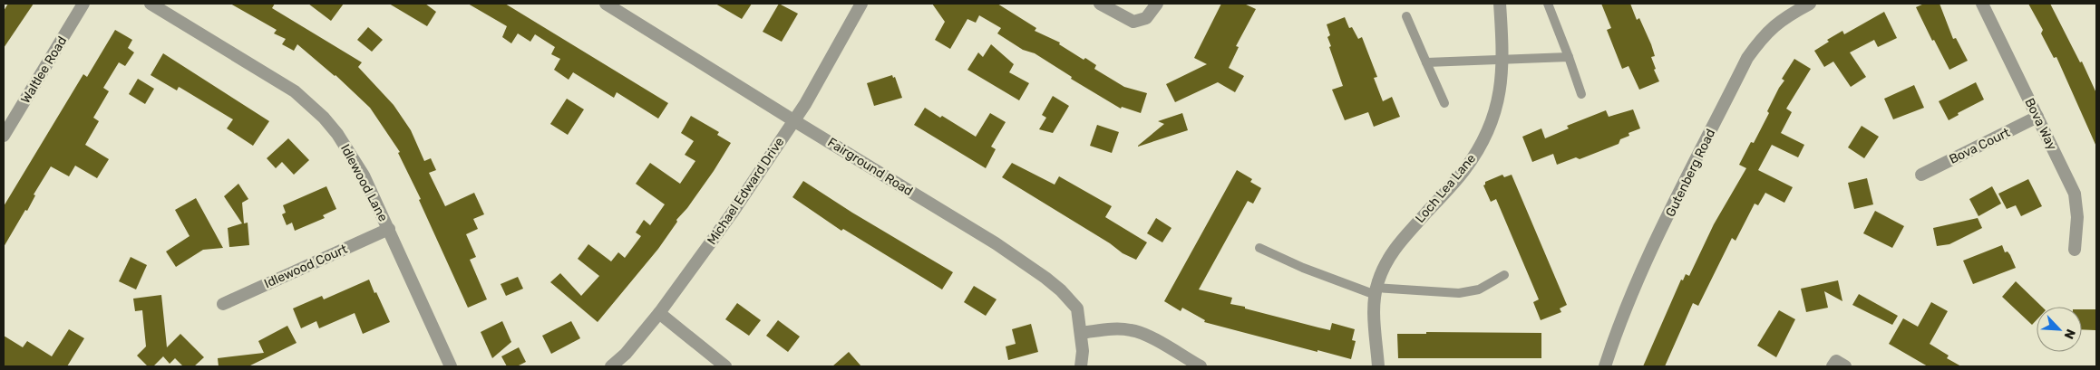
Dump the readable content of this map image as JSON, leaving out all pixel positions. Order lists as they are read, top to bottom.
{
  "streets": {
    "street": [
      "Waltlee Road",
      "Bova Way",
      "Bova Court",
      "Fairground Road",
      "Gutenberg Road",
      "Idlewood Lane",
      "Loch Lea Lane",
      "Michael Edward Drive",
      "Idlewood Court"
    ]
  },
  "crossings": [
    ["Bova Way", "Bova Court"],
    ["Fairground Road", "Michael Edward Drive"],
    ["Idlewood Lane", "Idlewood Court"]
  ],
  "north": "bottom right"
}
